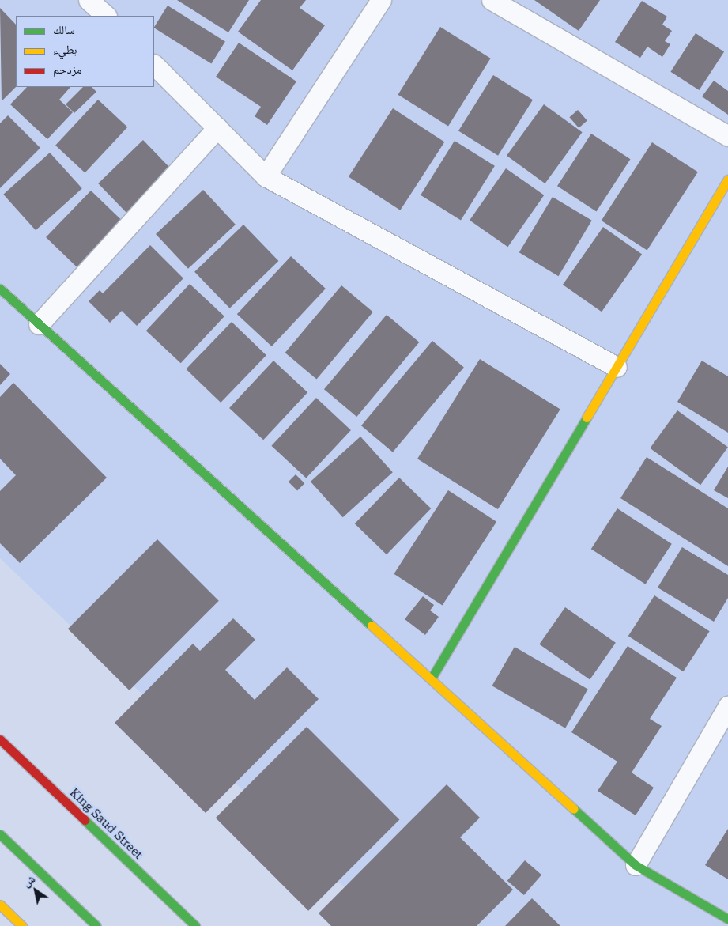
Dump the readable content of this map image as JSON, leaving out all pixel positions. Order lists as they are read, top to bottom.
{
  "streets": {
    "main road": ["King Saud Street"]
  },
  "legend": ["سالك", "بطيء", "مزدحم"],
  "north": "top left"
}
